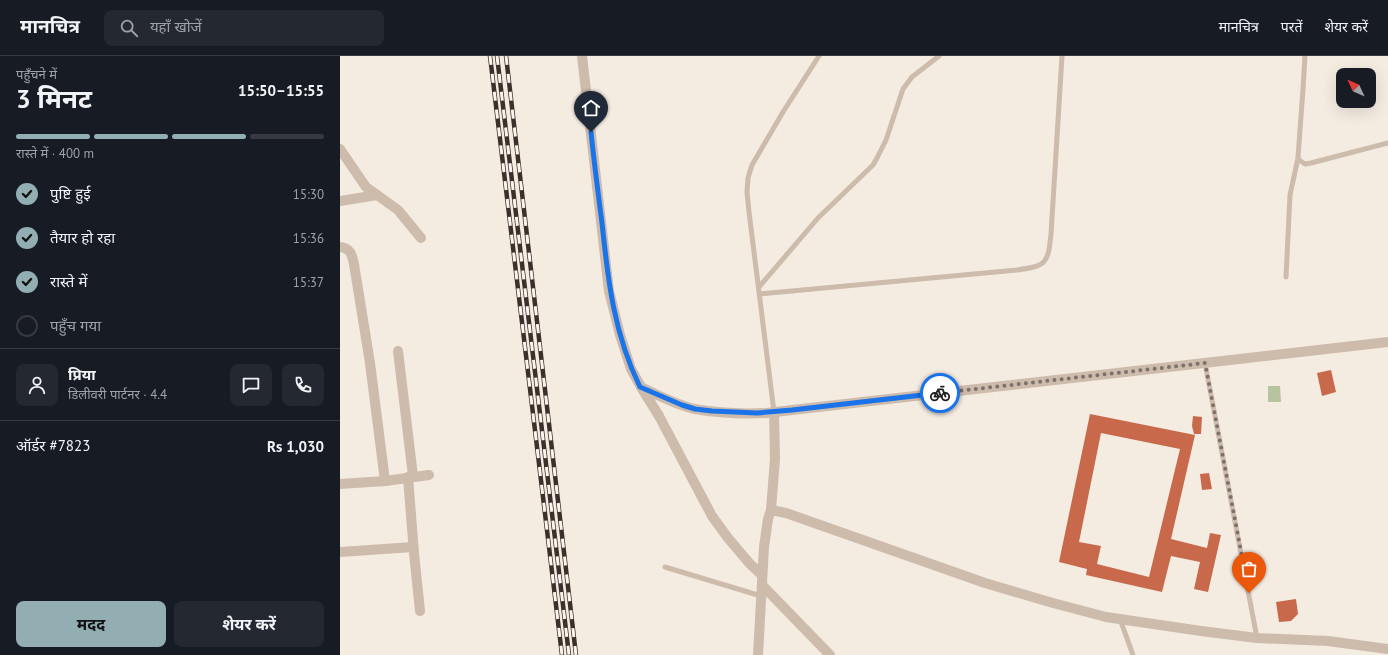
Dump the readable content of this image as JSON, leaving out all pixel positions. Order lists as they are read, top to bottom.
{
  "north": "top left",
  "page": {
    "header": "मानचित्र",
    "search": "यहाँ खोजें",
    "nav": ["मानचित्र", "परतें", "शेयर करें"],
    "heading": ["3 मिनट", "पहुँचने में", "15:50–15:55"],
    "panel": [
      "प्रिया",
      "डिलीवरी पार्टनर · 4.4",
      "ऑर्डर #7823",
      "Rs 1,030"
    ],
    "bar": "रास्ते में · 400 m",
    "list": [
      ["पुष्टि हुई", "15:30"],
      ["तैयार हो रहा", "15:36"],
      ["रास्ते में", "15:37"],
      "पहुँच गया"
    ],
    "buttons": ["मदद", "शेयर करें"]
  }
}
